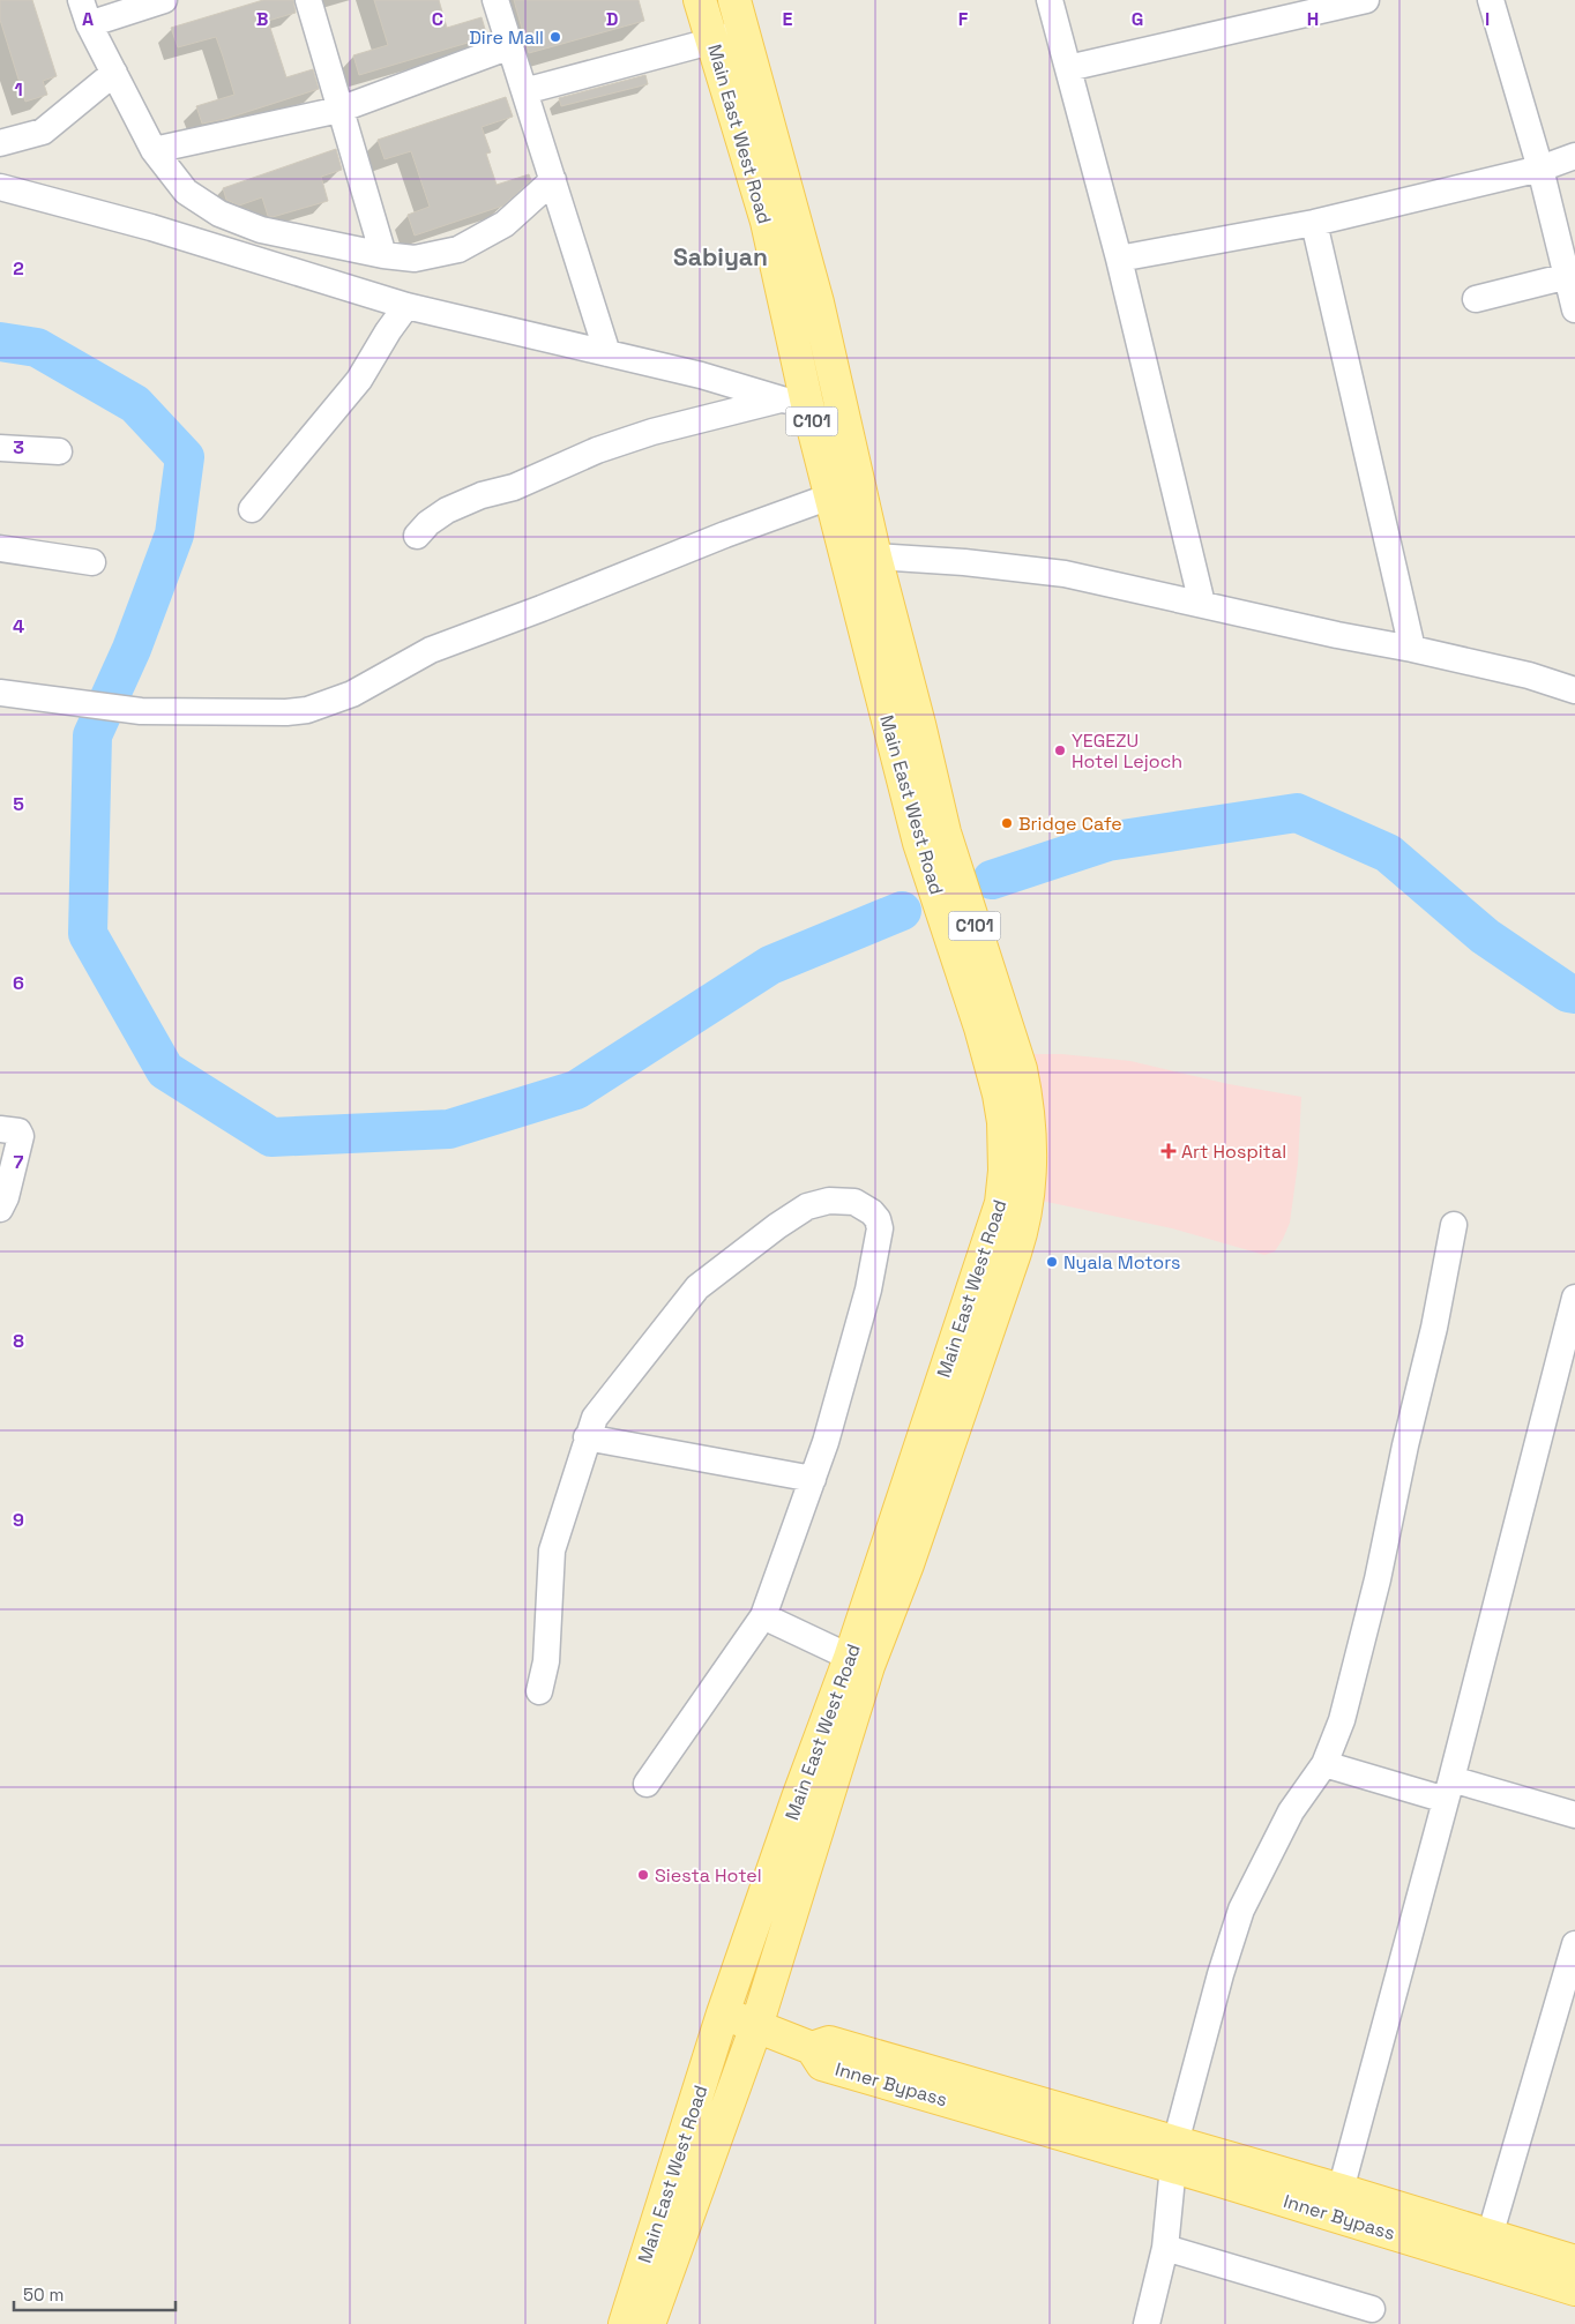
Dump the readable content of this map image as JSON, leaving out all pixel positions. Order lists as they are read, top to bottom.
{
  "streets": {
    "main road": ["Main East West Road", "C101", "Inner Bypass"]
  },
  "crossings": [
    ["Main East West Road", "Inner Bypass"]
  ],
  "districts": ["Sabiyan"],
  "places": {
    "other": [
      "Dire Mall",
      "YEGEZU Hotel Lejoch",
      "Bridge Cafe",
      "Nyala Motors",
      "Siesta Hotel"
    ],
    "health": ["Art Hospital"]
  },
  "scale_bar": "50 m",
  "grid": {
    "columns": [
      "A",
      "B",
      "C",
      "D",
      "E",
      "F",
      "G",
      "H",
      "I"
    ],
    "rows": [
      "1",
      "2",
      "3",
      "4",
      "5",
      "6",
      "7",
      "8",
      "9"
    ]
  }
}
